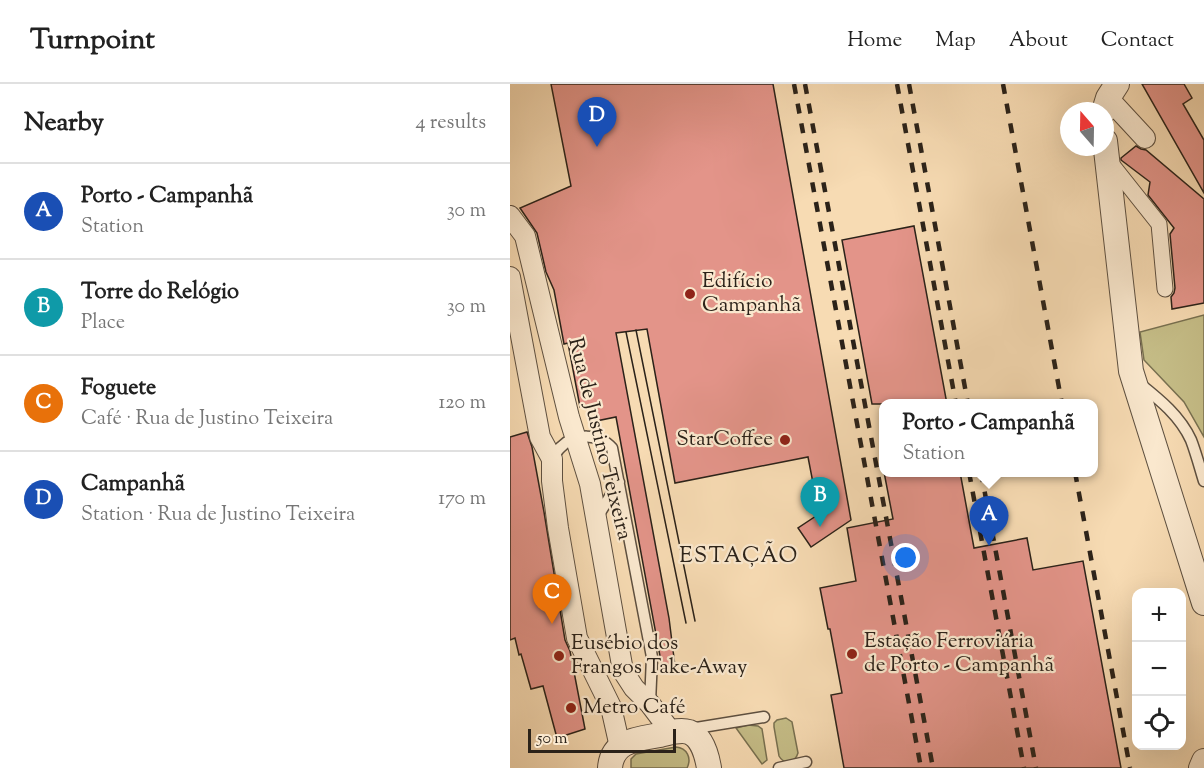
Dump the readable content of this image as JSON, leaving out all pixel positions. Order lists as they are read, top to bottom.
{
  "streets": {
    "street": ["Rua de Justino Teixeira"]
  },
  "districts": ["ESTAÇÃO"],
  "places": [
    "Edifício Campanhã",
    "StarCoffee",
    "Estação Ferroviária de Porto - Campanhã",
    "Eusébio dos Frangos Take-Away",
    "Metro Café"
  ],
  "scale_bar": "50 m",
  "north": "top",
  "page": {
    "header": "Turnpoint",
    "nav": [
      "Home",
      "Map",
      "About",
      "Contact"
    ],
    "heading": ["Nearby", "4 results"],
    "pins": [
      "D",
      "B",
      "A",
      "C"
    ],
    "list": [
      {
        "mark": "A",
        "name": "Porto - Campanhã",
        "note": "Station",
        "value": "30 m"
      },
      {
        "mark": "B",
        "name": "Torre do Relógio",
        "note": "Place",
        "value": "30 m"
      },
      {
        "mark": "C",
        "name": "Foguete",
        "note": "Café · Rua de Justino Teixeira",
        "value": "120 m"
      },
      {
        "mark": "D",
        "name": "Campanhã",
        "note": "Station · Rua de Justino Teixeira",
        "value": "170 m"
      }
    ],
    "popup": ["Porto - Campanhã", "Station"],
    "map_buttons": ["+", "−"],
    "scale": "50 m"
  }
}
